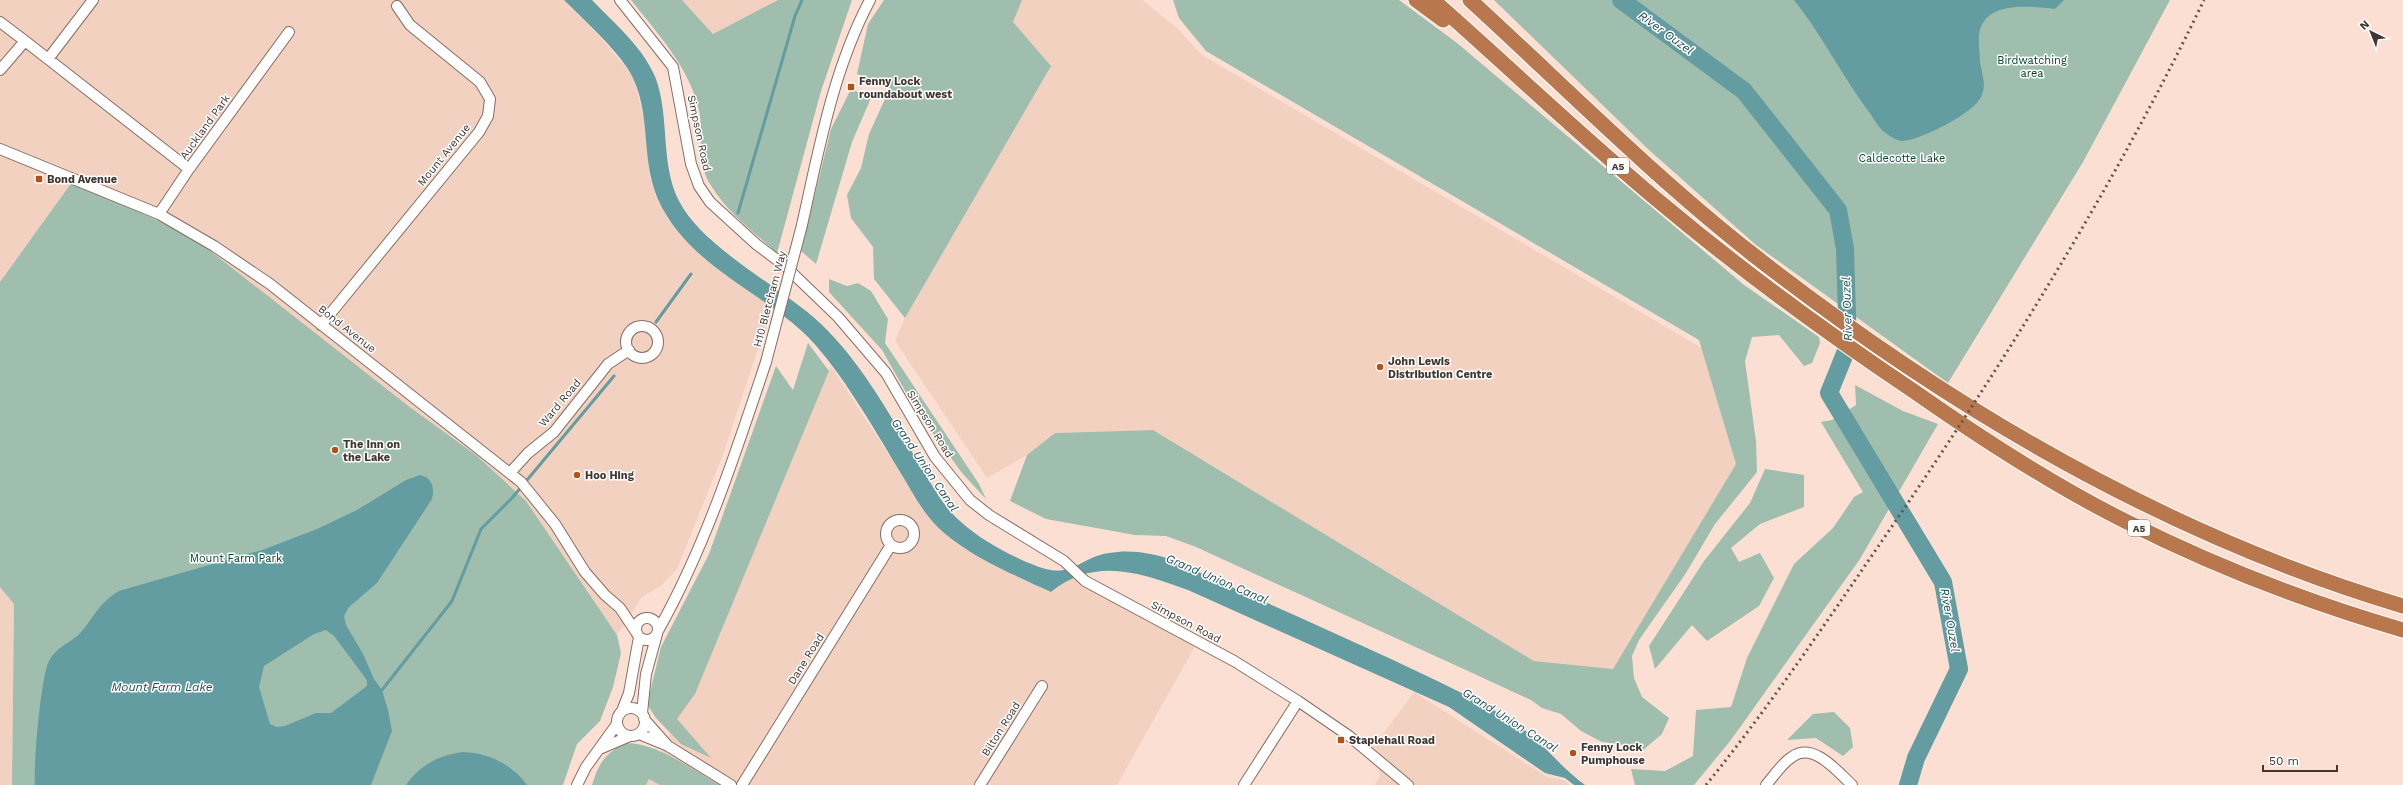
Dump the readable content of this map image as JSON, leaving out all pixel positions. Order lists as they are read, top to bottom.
{
  "streets": {
    "highway": ["A5"],
    "street": [
      "Auckland Park",
      "Simpson Road",
      "Mount Avenue",
      "H10 Bletcham Way",
      "Bond Avenue",
      "Ward Road",
      "Dane Road",
      "Bilton Road"
    ]
  },
  "crossings": [
    ["Mount Avenue", "Bond Avenue"],
    ["H10 Bletcham Way", "Bond Avenue"],
    ["Bond Avenue", "Ward Road"]
  ],
  "water": ["River Ouzel", "Grand Union Canal", "Mount Farm Lake"],
  "parks": ["Birdwatching area", "Caldecotte Lake", "Mount Farm Park"],
  "places": {
    "transit": ["Fenny Lock roundabout west", "Bond Avenue", "Staplehall Road"],
    "other": [
      "John Lewis Distribution Centre",
      "The Inn on the Lake",
      "Hoo Hing",
      "Fenny Lock Pumphouse"
    ]
  },
  "scale_bar": "50 m",
  "north": "top left"
}
